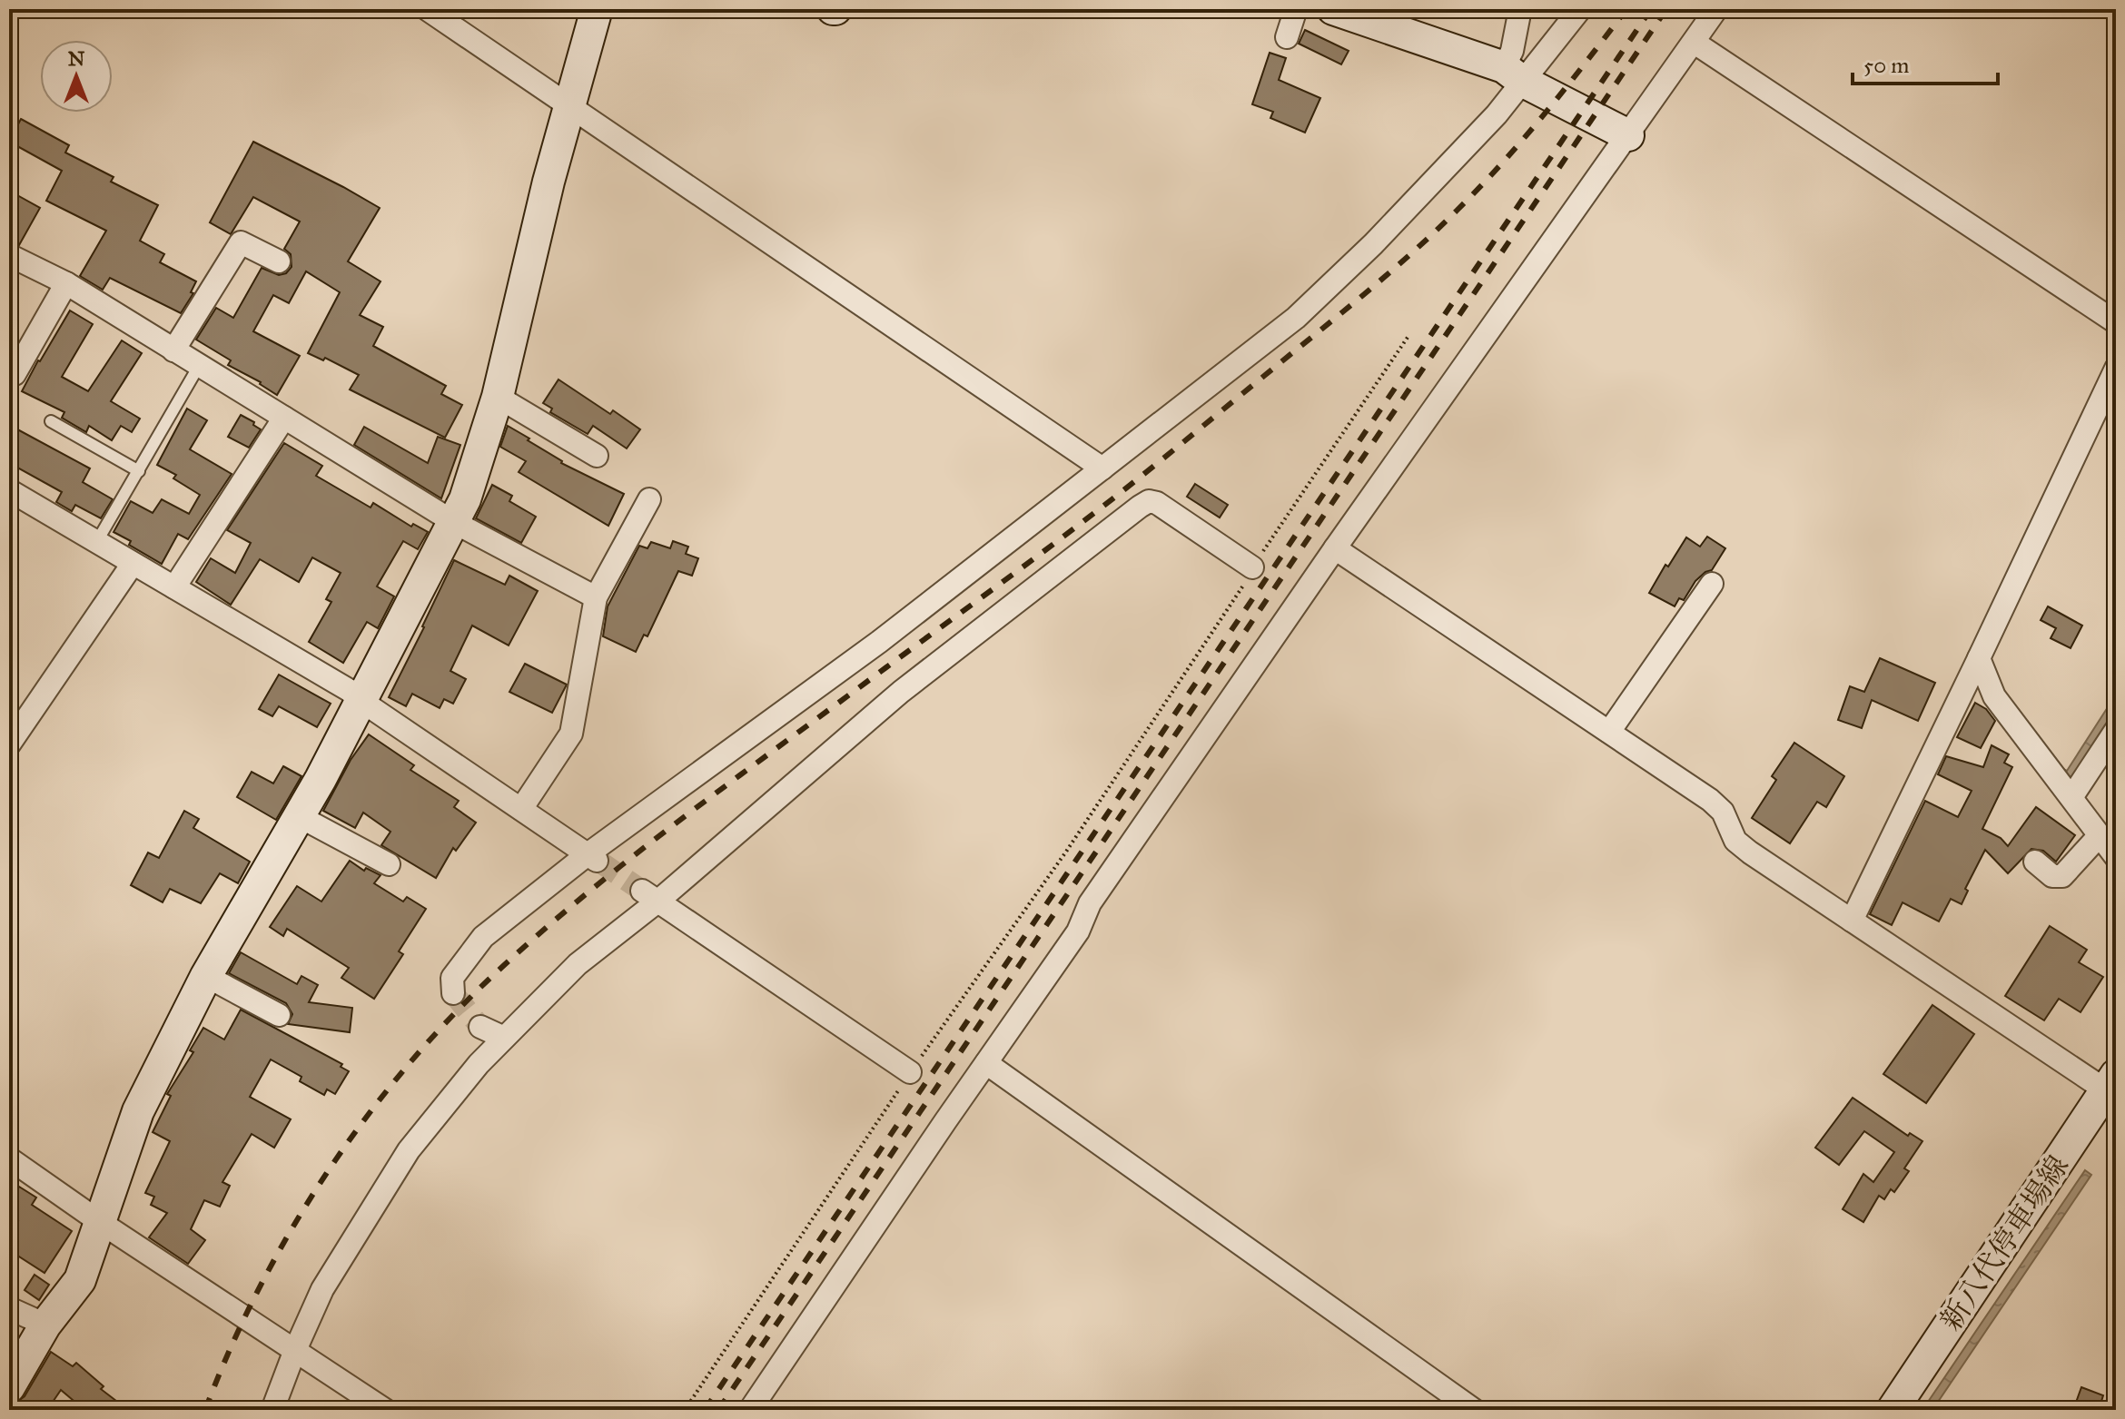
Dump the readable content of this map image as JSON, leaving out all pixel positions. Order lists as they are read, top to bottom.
{
  "streets": {
    "street": ["新八代停車場線"]
  },
  "scale_bar": "50 m",
  "north": "top"
}
